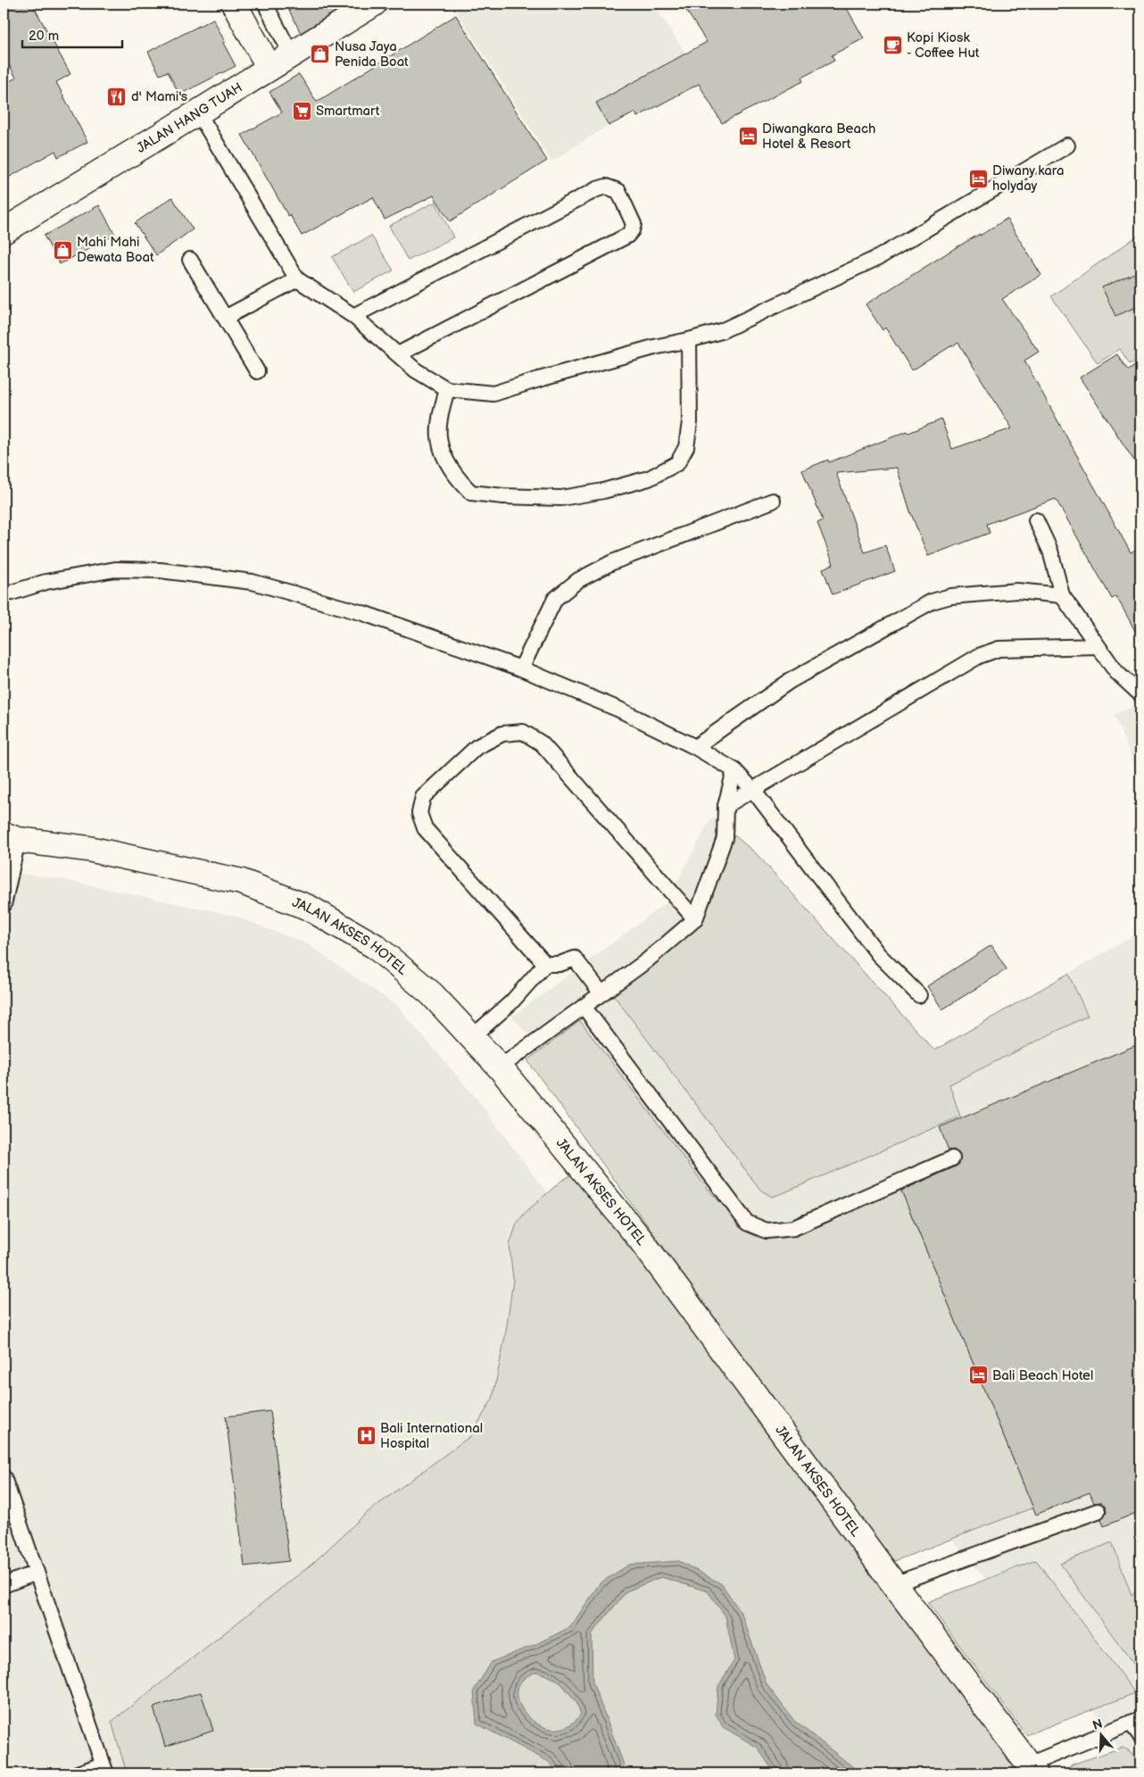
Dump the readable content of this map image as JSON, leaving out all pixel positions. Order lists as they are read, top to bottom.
{
  "streets": {
    "street": ["JALAN HANG TUAH", "JALAN AKSES HOTEL"]
  },
  "places": {
    "cafe": ["Kopi Kiosk - Coffee Hut"],
    "shop": ["Nusa Jaya Penida Boat", "Mahi Mahi Dewata Boat"],
    "restaurant": ["d' Mami's"],
    "supermarket": ["Smartmart"],
    "hotel": ["Diwangkara Beach Hotel & Resort", "Diwany kara holyday", "Bali Beach Hotel"],
    "hospital": ["Bali International Hospital"]
  },
  "scale_bar": "20 m",
  "north": "top"
}
